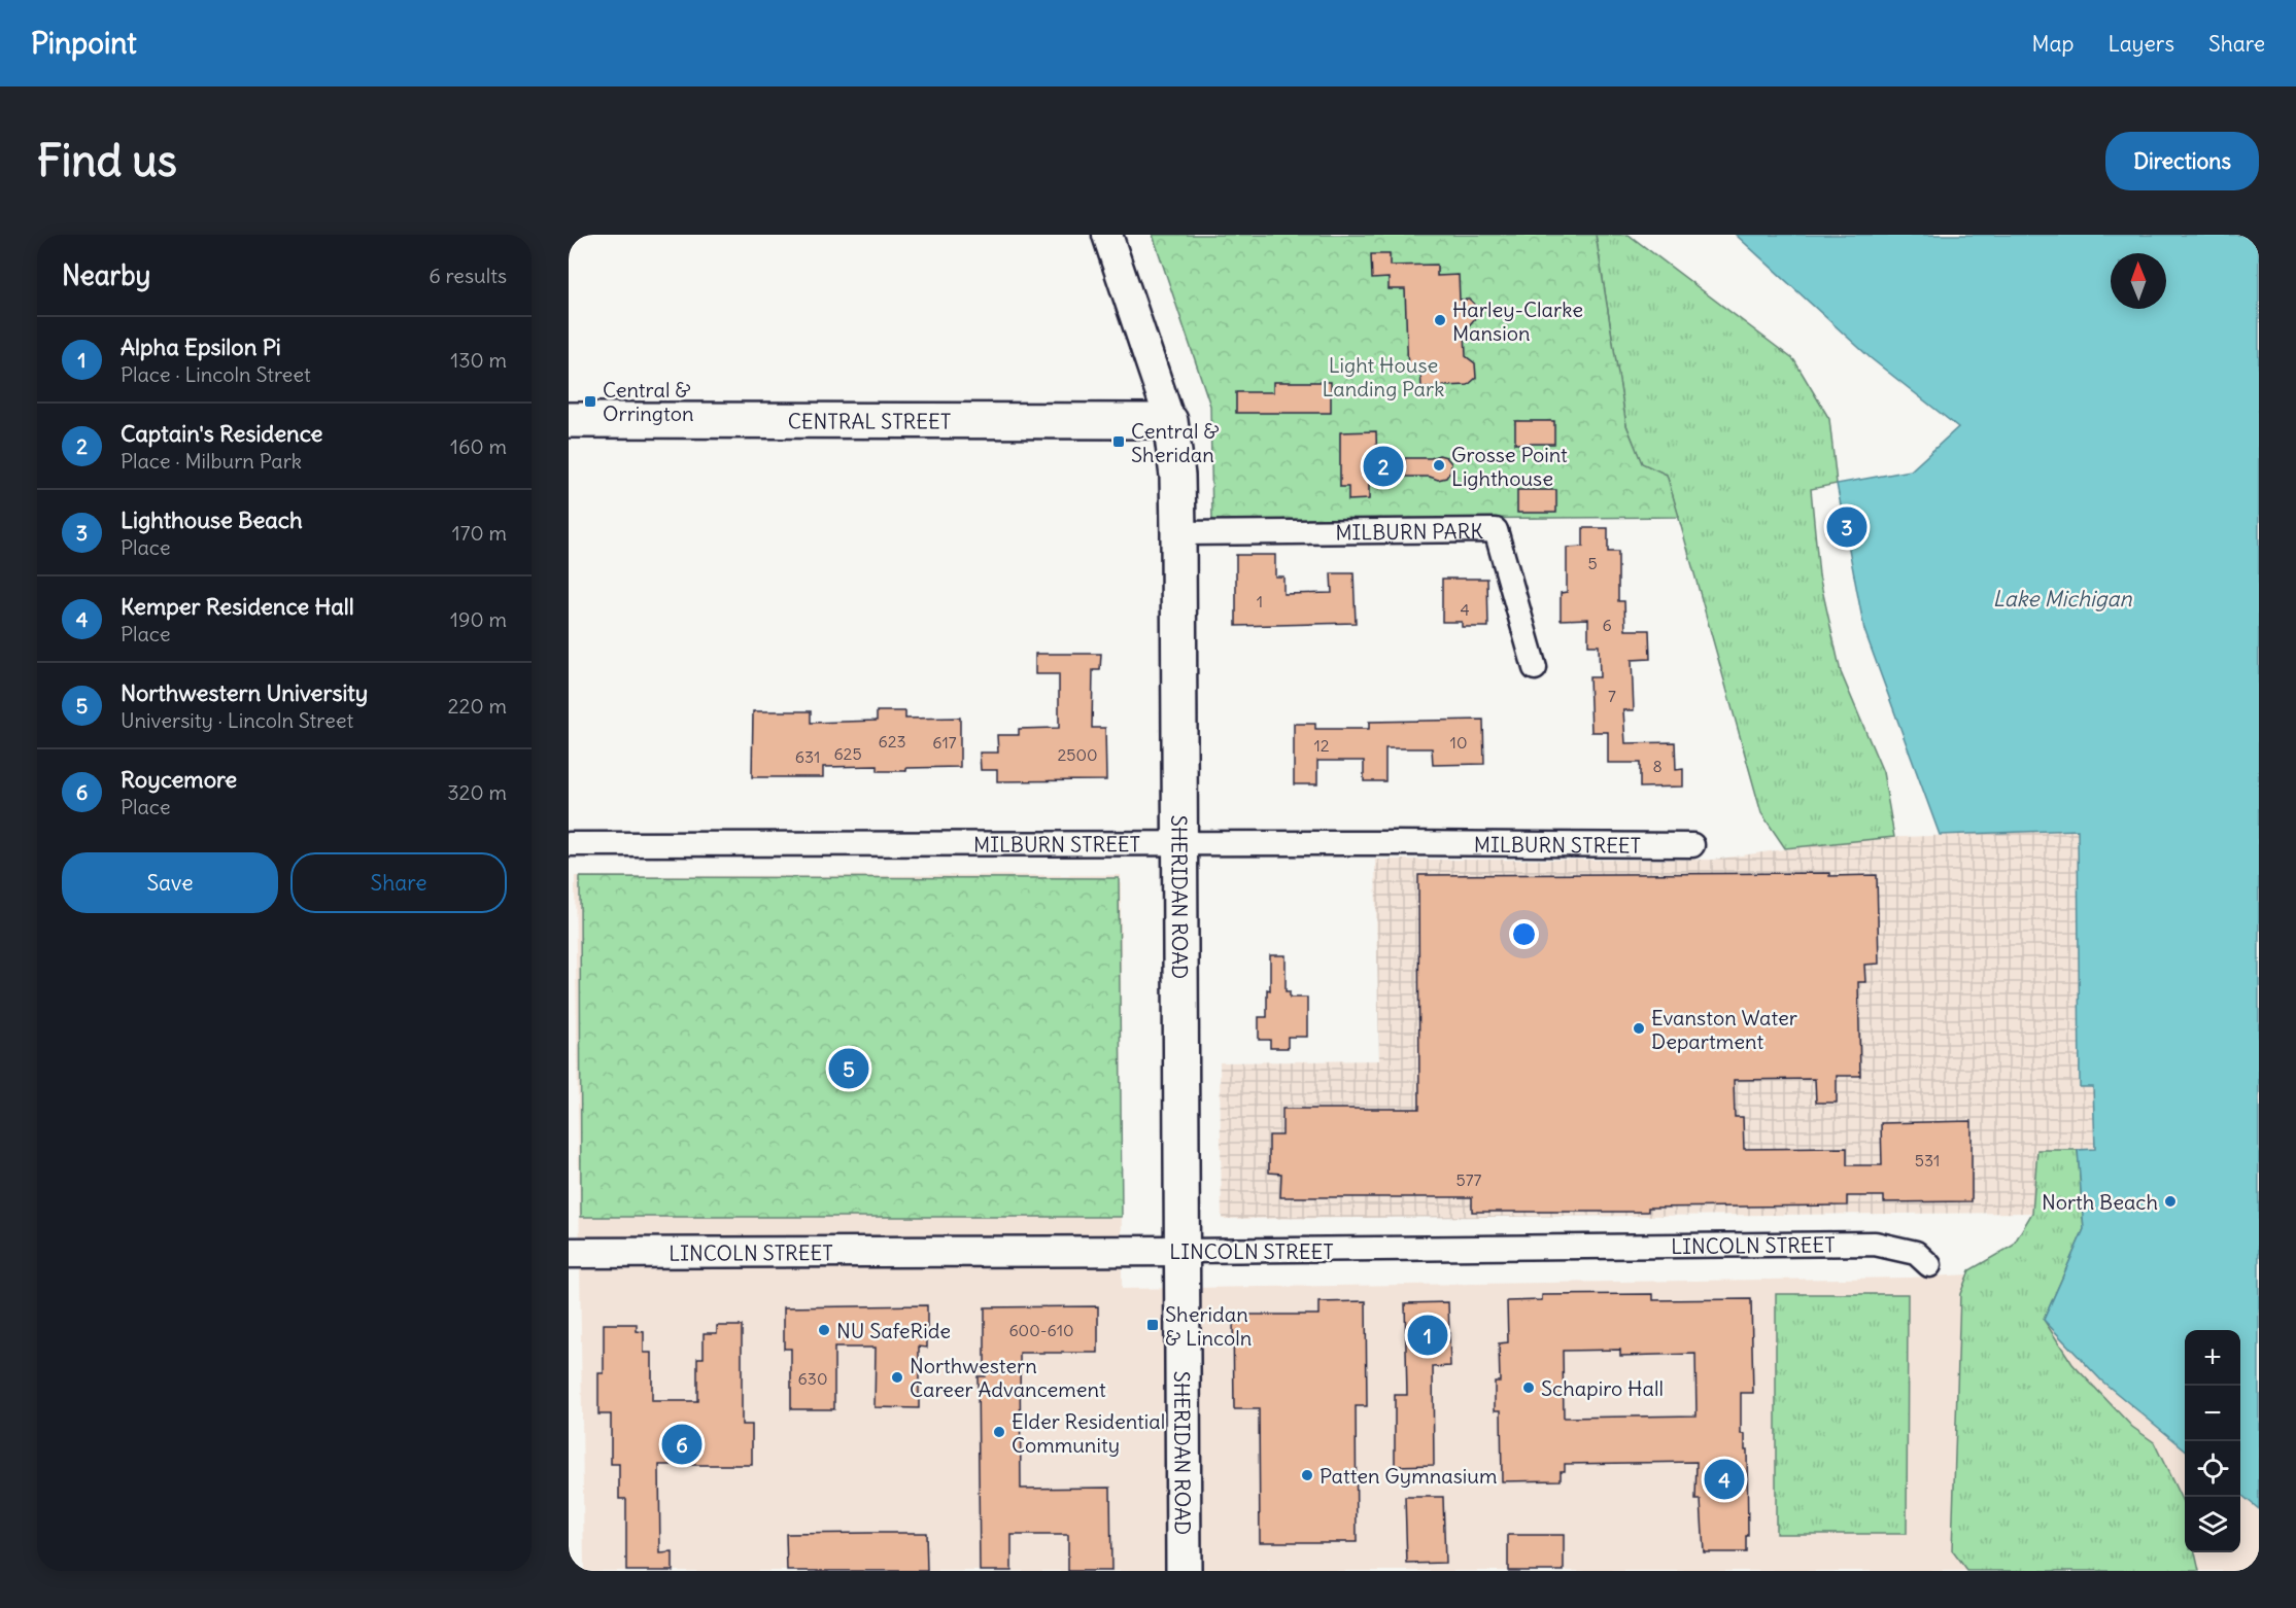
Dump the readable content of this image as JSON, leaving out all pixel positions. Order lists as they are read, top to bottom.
{
  "streets": {
    "main road": ["CENTRAL STREET", "SHERIDAN ROAD"],
    "street": ["MILBURN PARK", "MILBURN STREET", "LINCOLN STREET"]
  },
  "crossings": [
    ["CENTRAL STREET", "SHERIDAN ROAD"],
    ["MILBURN PARK", "SHERIDAN ROAD"],
    ["MILBURN STREET", "SHERIDAN ROAD"],
    ["SHERIDAN ROAD", "LINCOLN STREET"]
  ],
  "water": ["Lake Michigan"],
  "parks": ["Light House Landing Park"],
  "places": {
    "other": [
      "Harley-Clarke Mansion",
      "Grosse Point Lighthouse",
      "Evanston Water Department",
      "North Beach",
      "NU SafeRide",
      "Northwestern Career Advancement",
      "Schapiro Hall",
      "Elder Residential Community",
      "Patten Gymnasium"
    ],
    "transit": ["Central & Orrington", "Central & Sheridan", "Sheridan & Lincoln"]
  },
  "house_numbers": [
    "5",
    "1",
    "4",
    "6",
    "7",
    "623",
    "617",
    "10",
    "12",
    "625",
    "2500",
    "631",
    "8",
    "531",
    "577",
    "600-610",
    "630"
  ],
  "north": "top",
  "page": {
    "header": "Pinpoint",
    "nav": ["Map", "Layers", "Share"],
    "buttons": [
      "Directions",
      ["Save", "Share"]
    ],
    "title": "Find us",
    "heading": ["Nearby", "6 results"],
    "list": [
      {
        "mark": "1",
        "name": "Alpha Epsilon Pi",
        "note": "Place · Lincoln Street",
        "value": "130 m"
      },
      {
        "mark": "2",
        "name": "Captain's Residence",
        "note": "Place · Milburn Park",
        "value": "160 m"
      },
      {
        "mark": "3",
        "name": "Lighthouse Beach",
        "note": "Place",
        "value": "170 m"
      },
      {
        "mark": "4",
        "name": "Kemper Residence Hall",
        "note": "Place",
        "value": "190 m"
      },
      {
        "mark": "5",
        "name": "Northwestern University",
        "note": "University · Lincoln Street",
        "value": "220 m"
      },
      {
        "mark": "6",
        "name": "Roycemore",
        "note": "Place",
        "value": "320 m"
      }
    ],
    "pins": [
      "2",
      "3",
      "5",
      "1",
      "6",
      "4"
    ],
    "map_buttons": ["+", "−"]
  }
}
